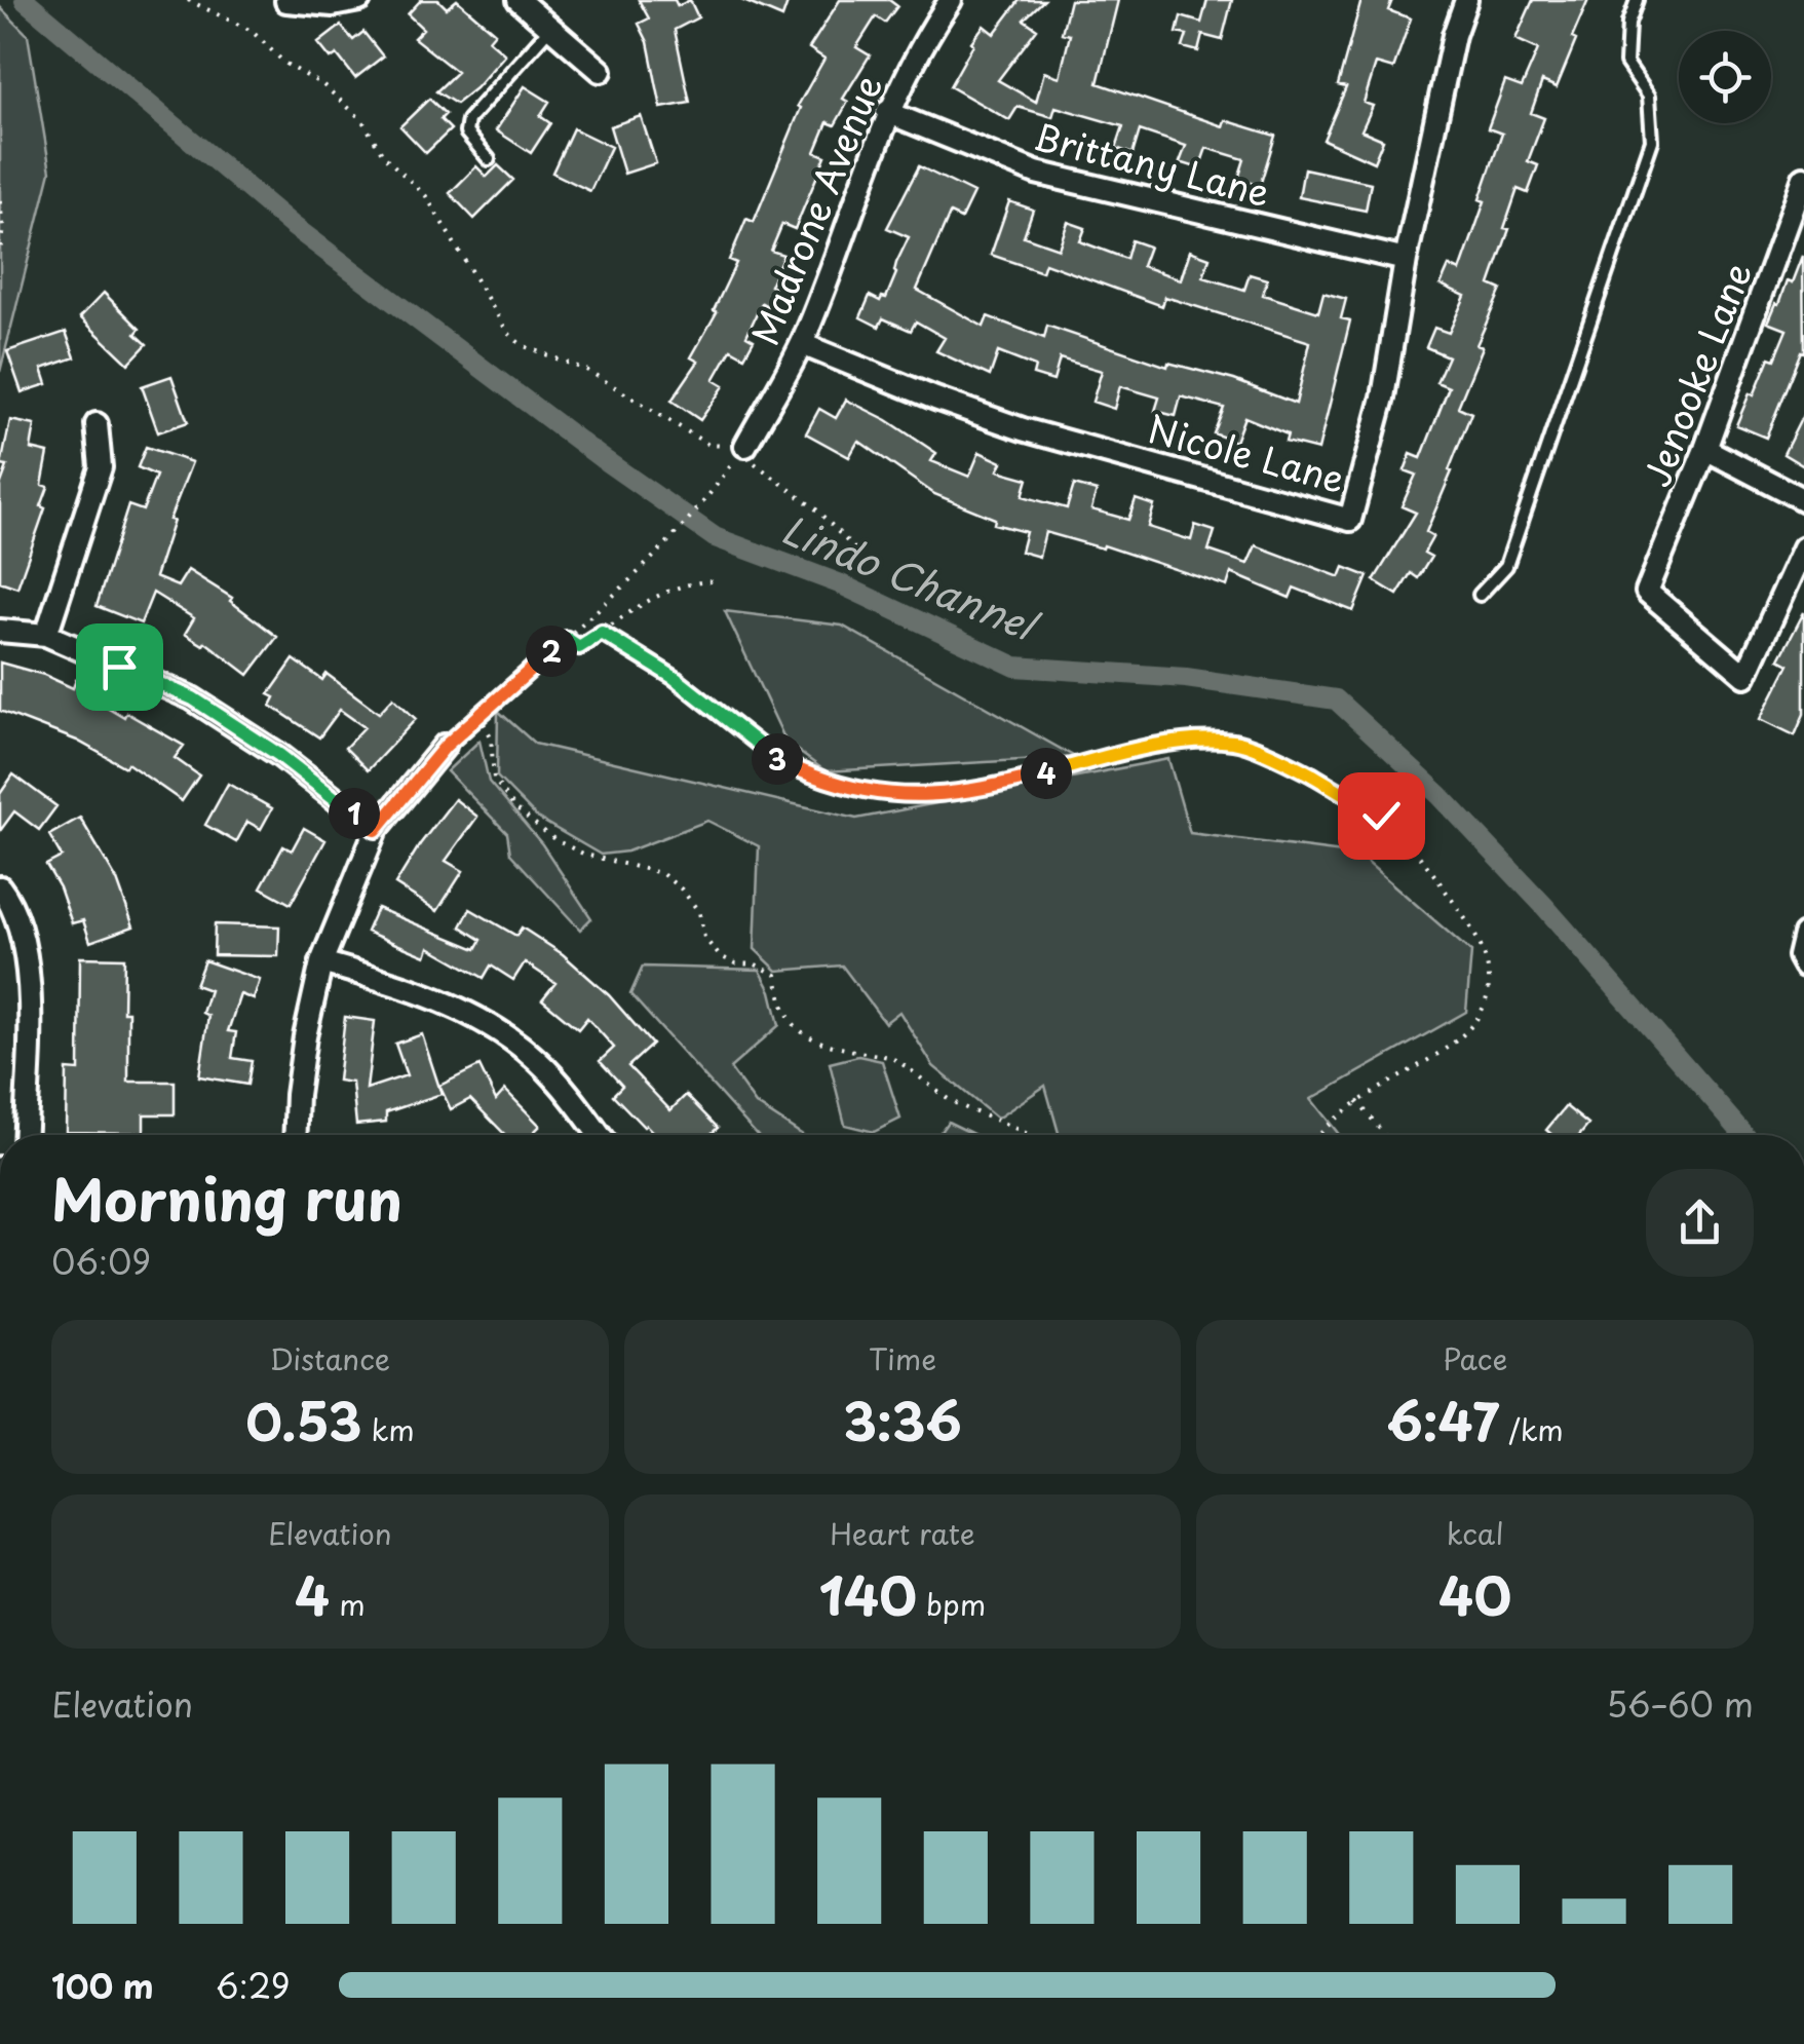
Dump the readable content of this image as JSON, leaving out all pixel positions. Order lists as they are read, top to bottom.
{
  "streets": {
    "street": [
      "Brittany Lane",
      "Madrone Avenue",
      "Jenooke Lane",
      "Nicole Lane"
    ]
  },
  "crossings": [
    ["Brittany Lane", "Madrone Avenue"],
    ["Brittany Lane", "Nicole Lane"],
    ["Madrone Avenue", "Nicole Lane"]
  ],
  "water": ["Lindo Channel"],
  "page": {
    "pins": [
      "2",
      "3",
      "4",
      "1"
    ],
    "heading": ["Morning run", "06:09"],
    "stats": [
      ["Distance", "0.53 km"],
      ["Time", "3:36"],
      ["Pace", "6:47 /km"],
      ["Elevation", "4 m"],
      ["Heart rate", "140 bpm"],
      ["kcal", "40"]
    ],
    "chart": ["Elevation", "56–60 m"],
    "list": [
      {
        "name": "100 m",
        "note": "6:29"
      }
    ]
  }
}
